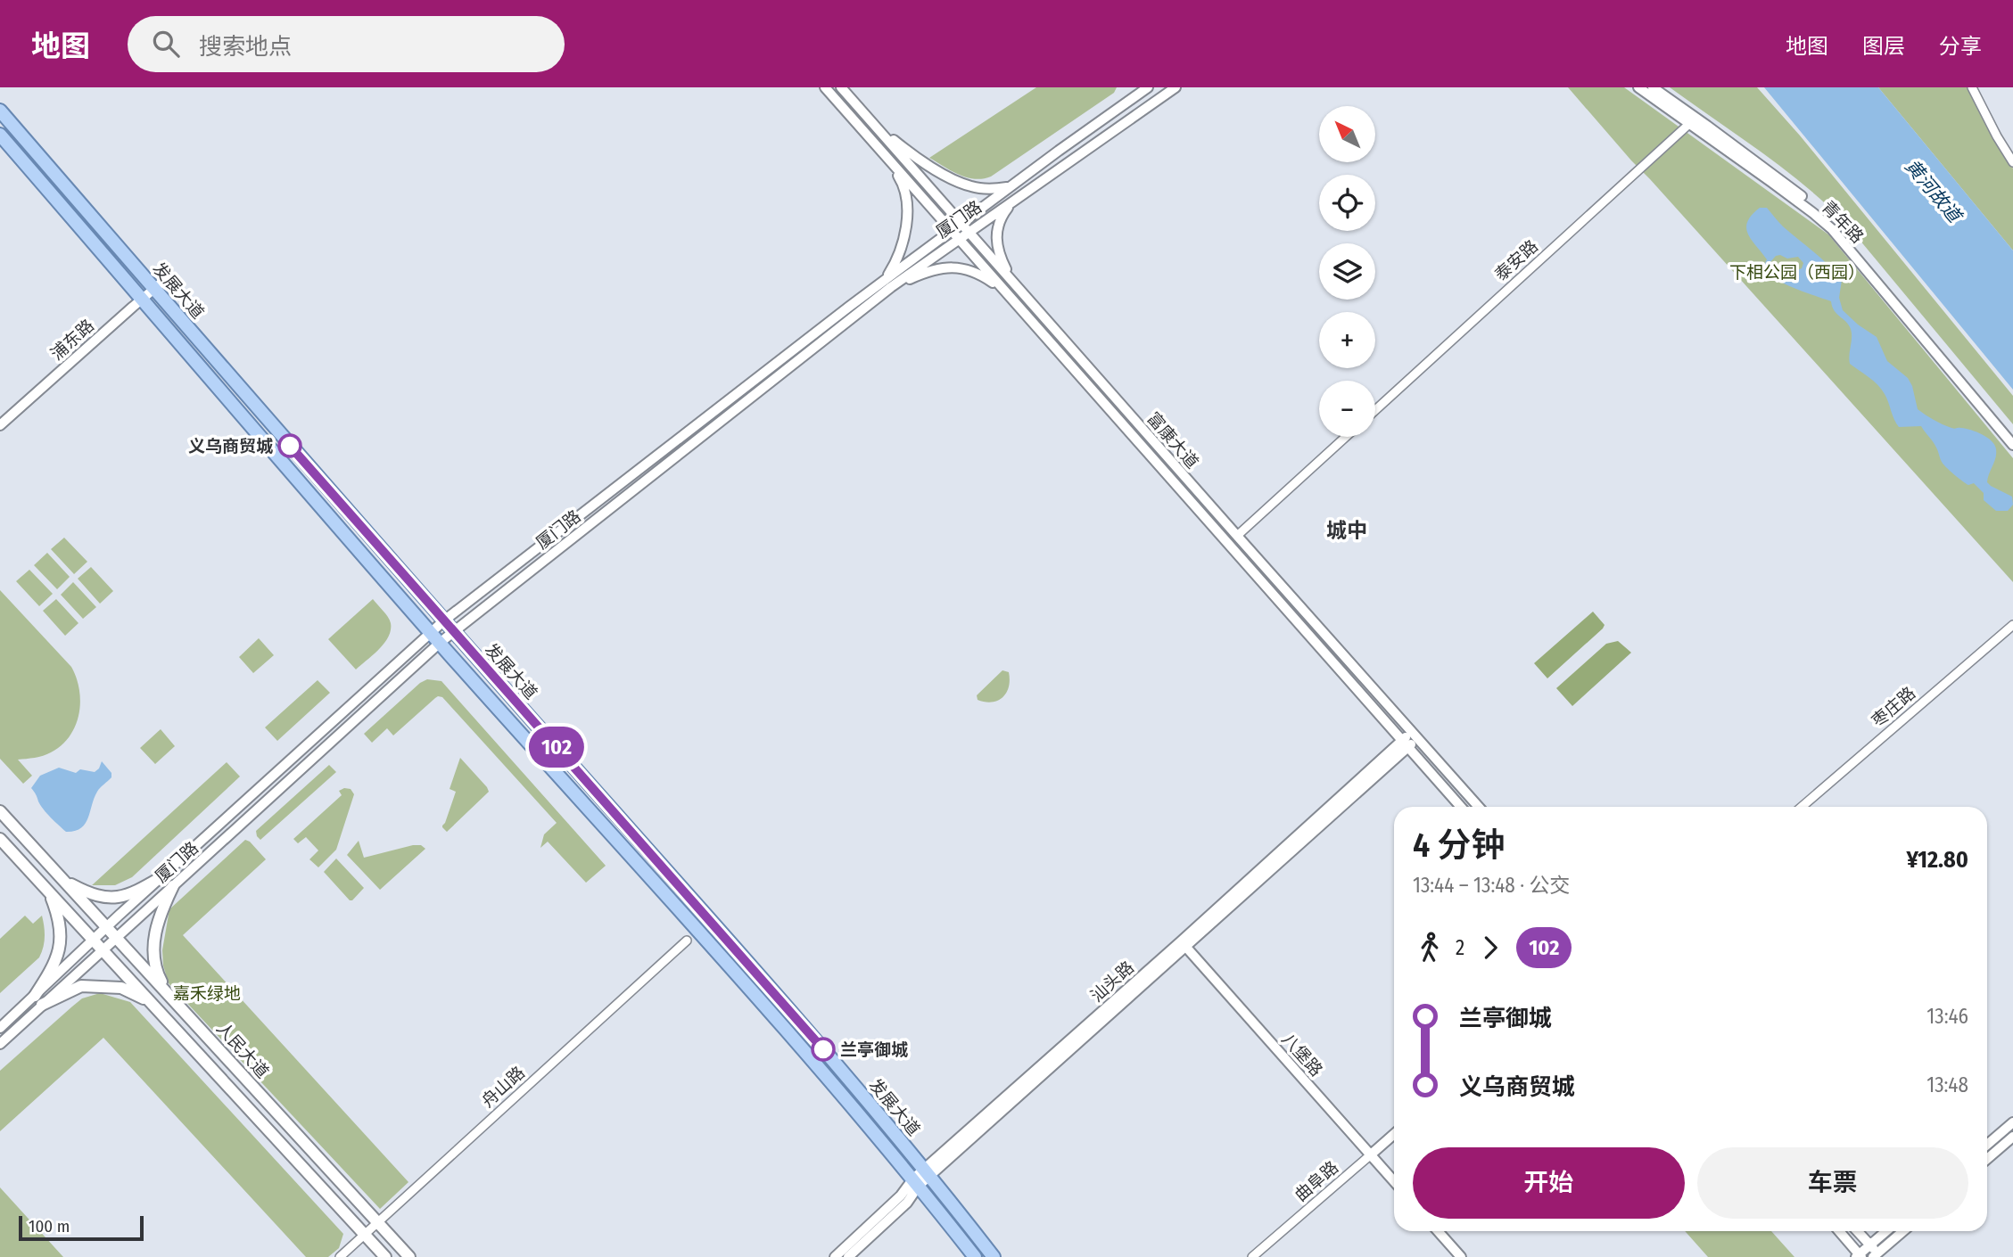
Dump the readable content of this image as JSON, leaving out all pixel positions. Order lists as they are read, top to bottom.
{
  "streets": {
    "main road": ["发展大道", "人民大道"],
    "street": [
      "厦门路",
      "青年路",
      "泰安路",
      "浦东路",
      "富康大道",
      "枣庄路",
      "汕头路",
      "八堡路",
      "舟山路",
      "曲阜路"
    ]
  },
  "crossings": [
    ["厦门路", "发展大道"],
    ["厦门路", "富康大道"],
    ["厦门路", "人民大道"],
    ["青年路", "泰安路"],
    ["发展大道", "浦东路"],
    ["发展大道", "汕头路"],
    ["富康大道", "汕头路"],
    ["汕头路", "八堡路"],
    ["人民大道", "舟山路"],
    ["八堡路", "曲阜路"]
  ],
  "districts": ["城中"],
  "water": ["黄河故道"],
  "parks": ["下相公园（西园）", "嘉禾绿地"],
  "places": ["义乌商贸城", "兰亭御城"],
  "lines": ["bus line 102"],
  "scale_bar": "100 m",
  "north": "top left",
  "page": {
    "header": "地图",
    "search": "搜索地点",
    "nav": ["地图", "图层", "分享"],
    "on_map": "102",
    "map_buttons": ["+", "−"],
    "heading": ["4 分钟", "13:44 – 13:48 · 公交", "¥12.80"],
    "legs": ["2", "102"],
    "list": [
      {
        "name": "兰亭御城",
        "value": "13:46"
      },
      {
        "name": "义乌商贸城",
        "value": "13:48"
      }
    ],
    "buttons": ["开始", "车票"],
    "scale": "100 m"
  }
}
